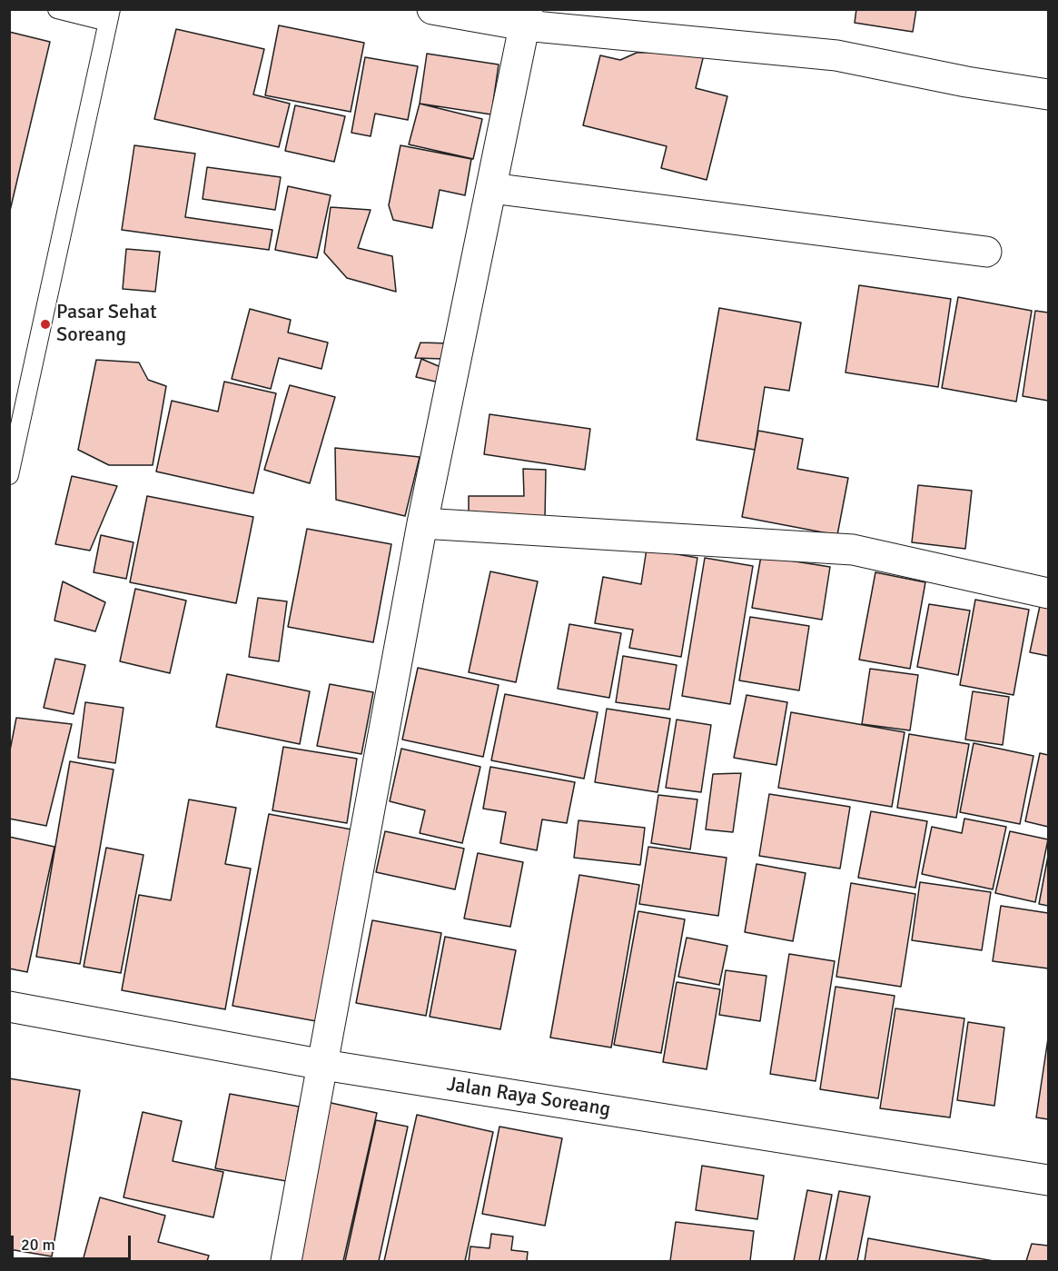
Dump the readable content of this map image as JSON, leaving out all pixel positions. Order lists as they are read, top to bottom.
{
  "streets": {
    "street": ["Jalan Raya Soreang"]
  },
  "places": ["Pasar Sehat Soreang"],
  "scale_bar": "20 m"
}
